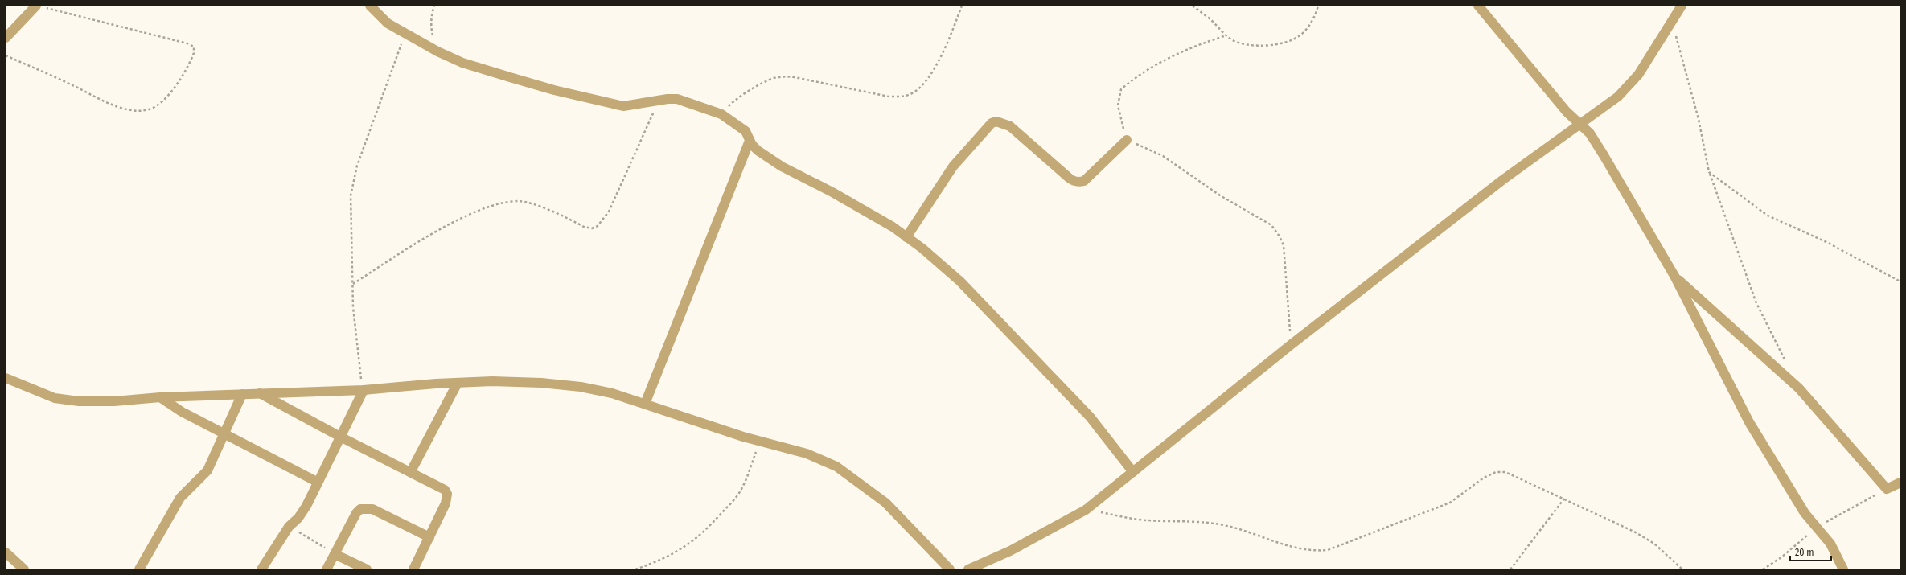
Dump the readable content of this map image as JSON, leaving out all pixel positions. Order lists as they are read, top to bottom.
{
  "scale_bar": "20 m"
}
